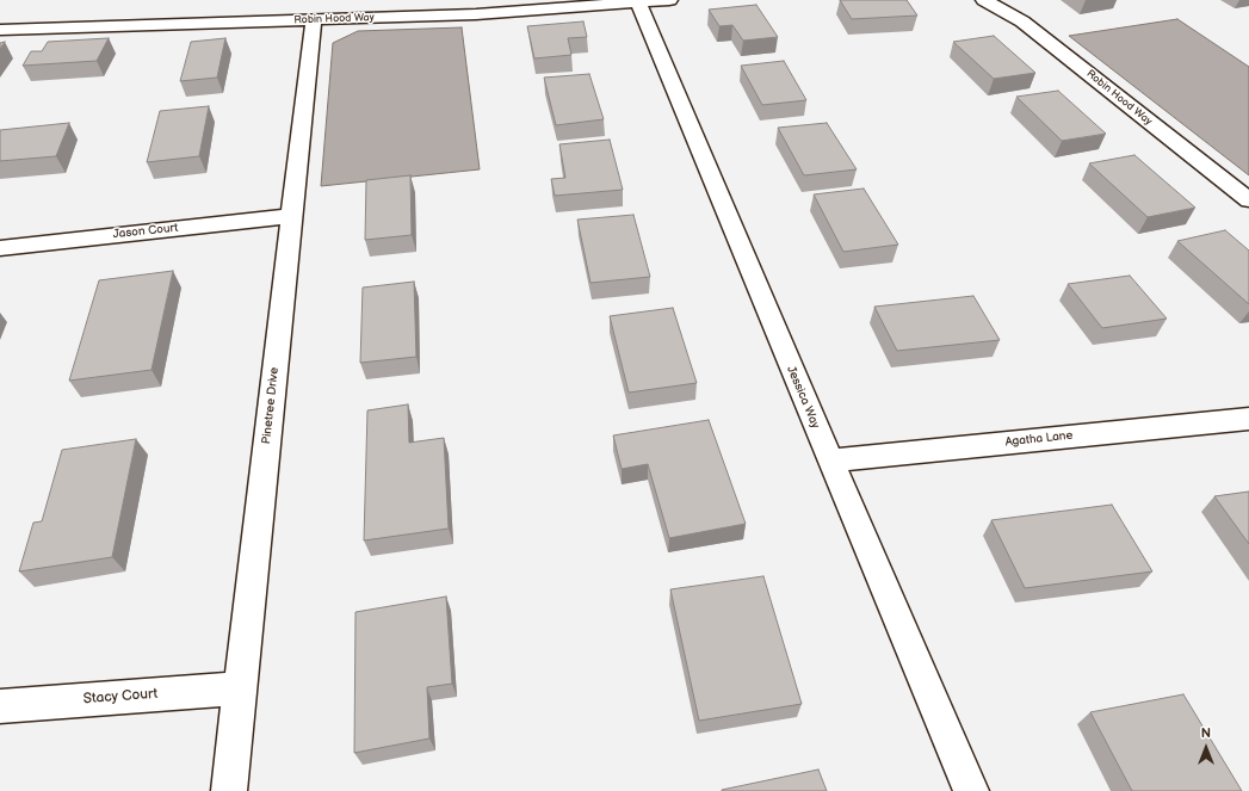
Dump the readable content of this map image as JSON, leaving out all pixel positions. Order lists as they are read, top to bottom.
{
  "streets": {
    "street": [
      "Robin Hood Way",
      "Jason Court",
      "Jessica Way",
      "Pinetree Drive",
      "Agatha Lane",
      "Stacy Court"
    ]
  },
  "crossings": [
    ["Robin Hood Way", "Jessica Way"],
    ["Robin Hood Way", "Pinetree Drive"],
    ["Jason Court", "Pinetree Drive"],
    ["Jessica Way", "Agatha Lane"],
    ["Pinetree Drive", "Stacy Court"]
  ],
  "north": "top"
}
